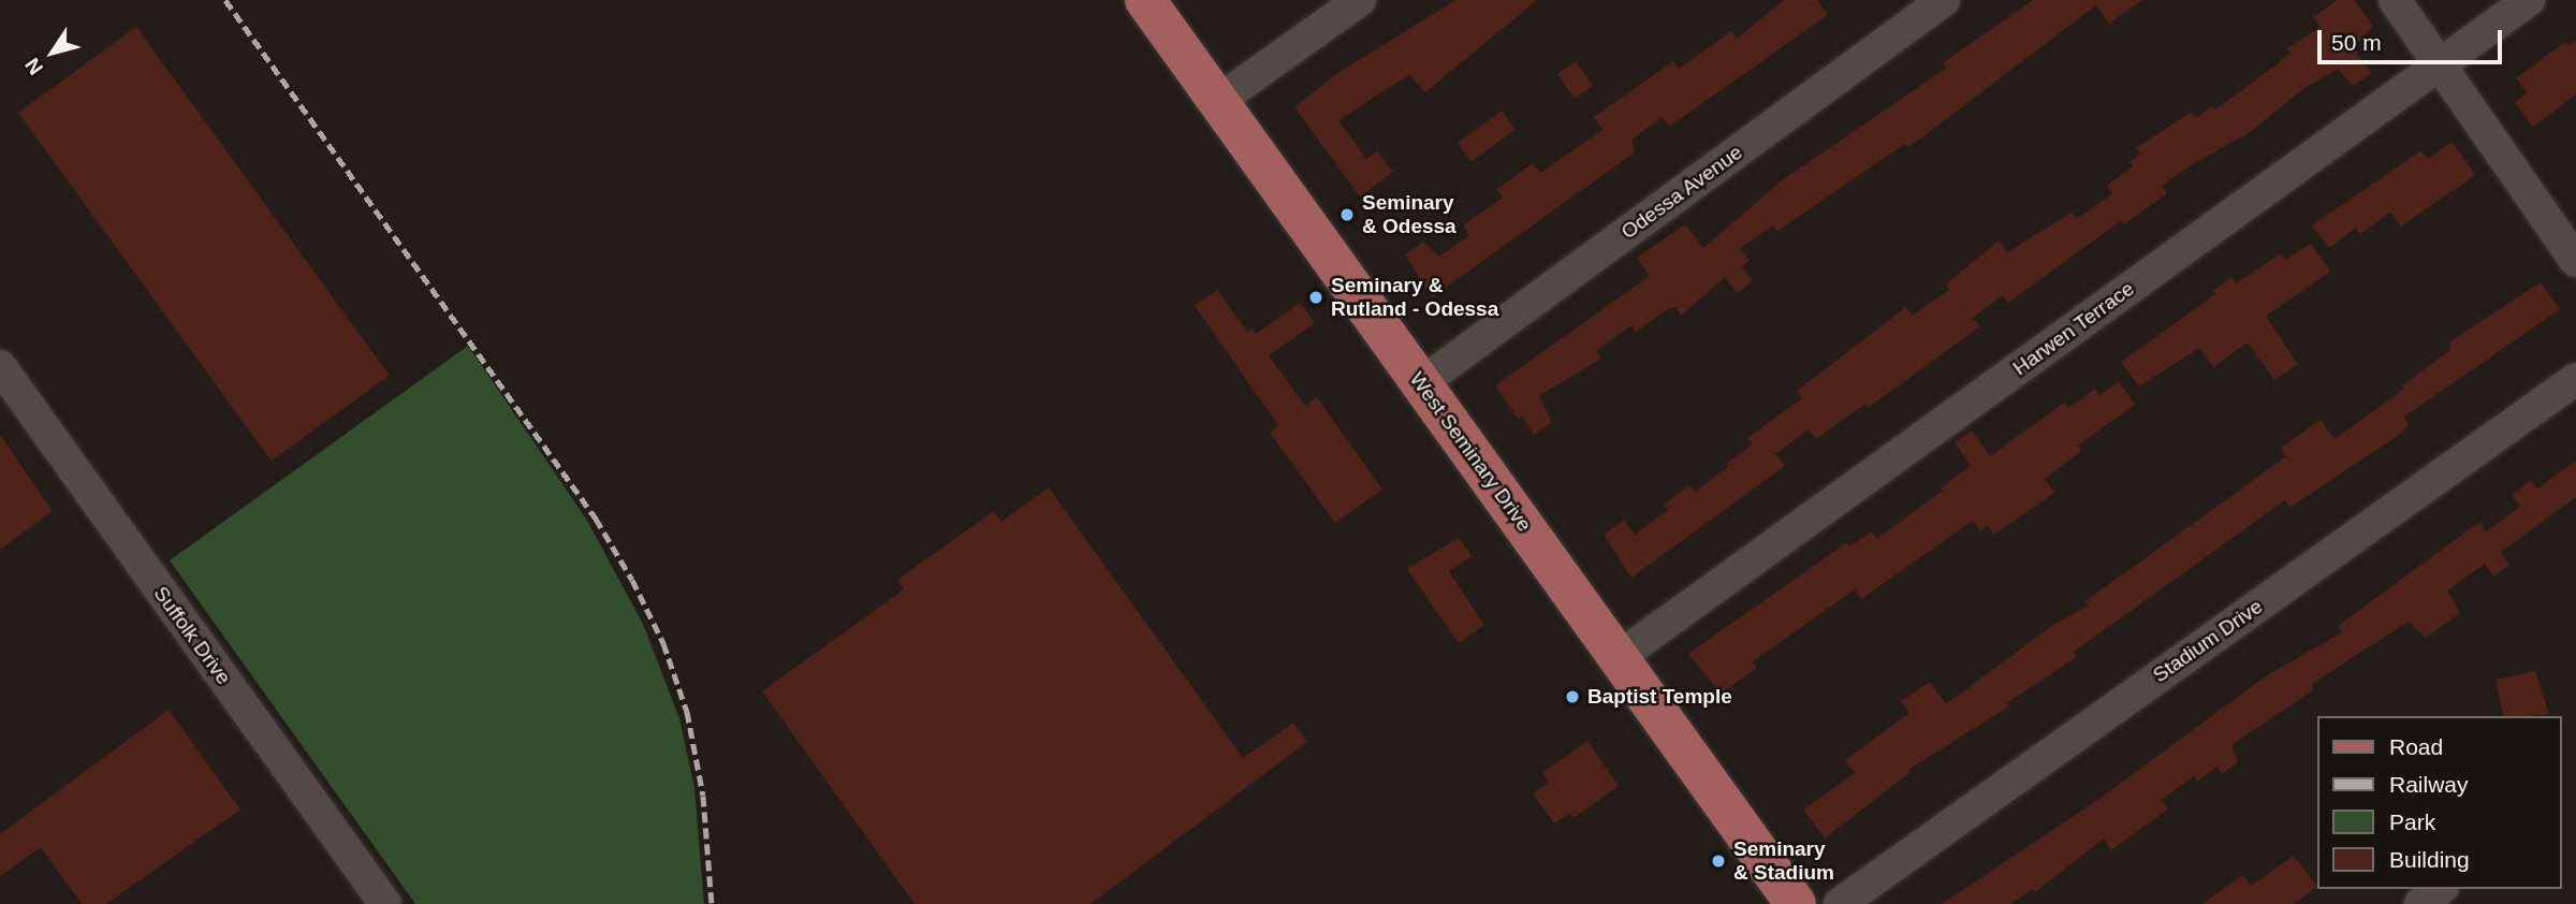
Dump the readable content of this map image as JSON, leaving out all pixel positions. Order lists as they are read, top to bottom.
{
  "streets": {
    "main road": ["West Seminary Drive"],
    "street": [
      "Odessa Avenue",
      "Harwen Terrace",
      "Suffolk Drive",
      "Stadium Drive"
    ]
  },
  "crossings": [
    ["Odessa Avenue", "West Seminary Drive"],
    ["Harwen Terrace", "West Seminary Drive"]
  ],
  "places": [
    "Seminary & Odessa",
    "Seminary & Rutland - Odessa",
    "Baptist Temple",
    "Seminary & Stadium"
  ],
  "legend": [
    "Road",
    "Railway",
    "Park",
    "Building"
  ],
  "scale_bar": "50 m",
  "north": "bottom left"
}
